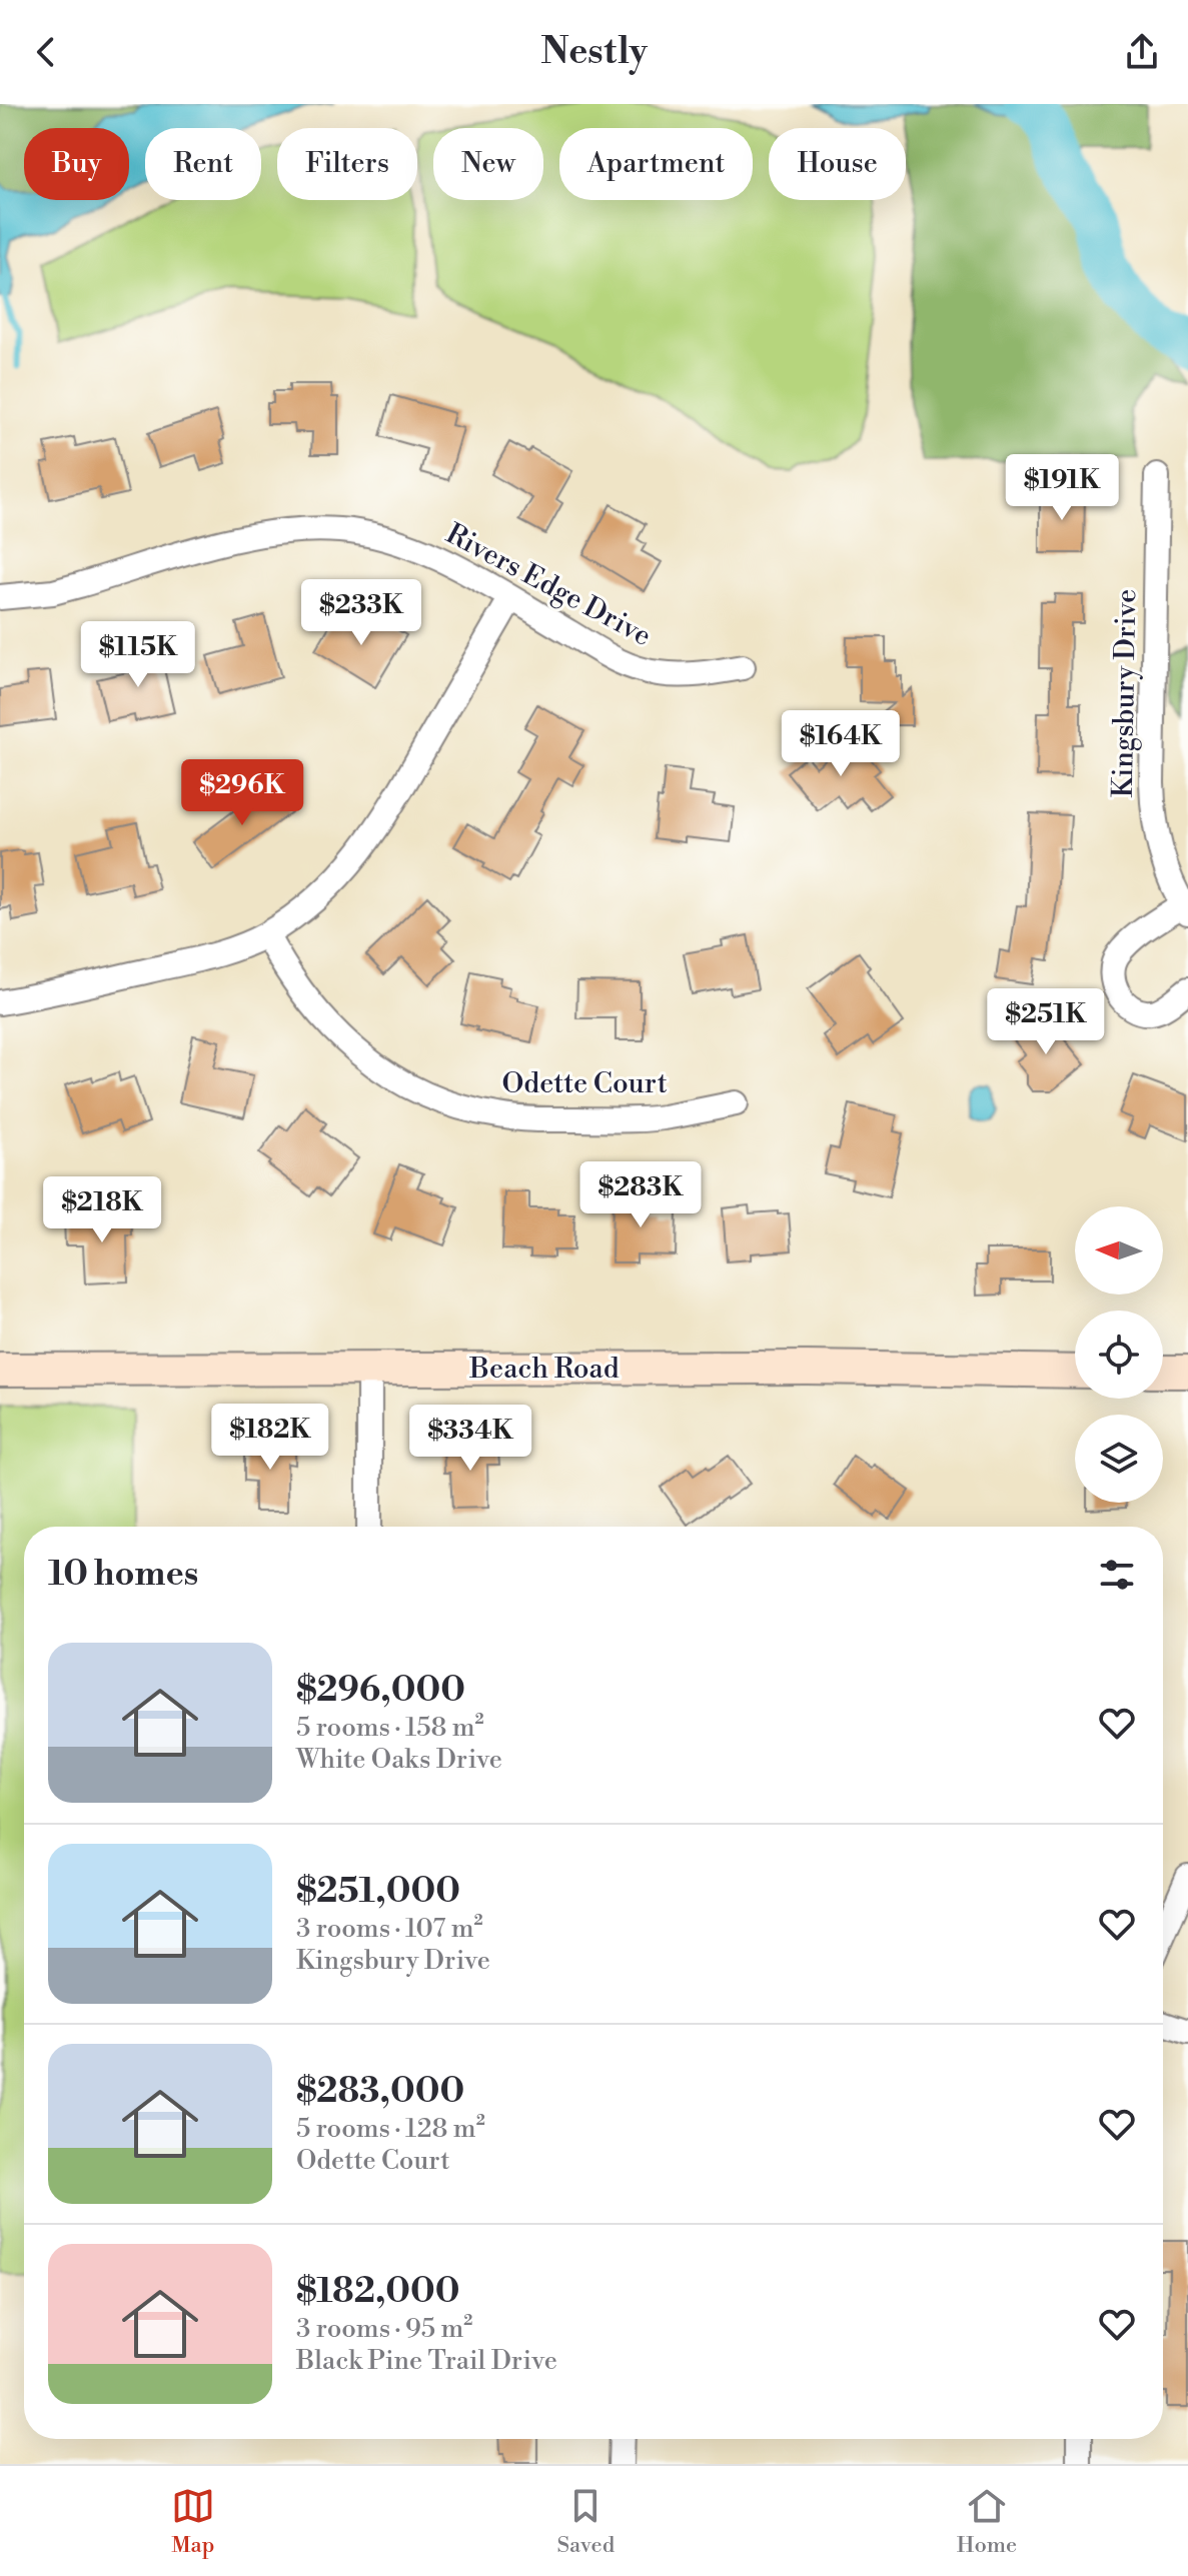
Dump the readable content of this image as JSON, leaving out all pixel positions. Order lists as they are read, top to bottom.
{
  "streets": {
    "street": [
      "Rivers Edge Drive",
      "Kingsbury Drive",
      "Odette Court",
      "Beach Road"
    ]
  },
  "north": "left",
  "page": {
    "header": "Nestly",
    "chip": [
      "Buy",
      "Rent",
      "Filters",
      "New",
      "Apartment",
      "House"
    ],
    "price": [
      "$191K",
      "$233K",
      "$115K",
      "$164K",
      "$296K",
      "$251K",
      "$283K",
      "$218K",
      "$182K",
      "$334K"
    ],
    "heading": "10 homes",
    "list": [
      {
        "name": "$296,000",
        "note": "5 rooms · 158 m² · White Oaks Drive"
      },
      {
        "name": "$251,000",
        "note": "3 rooms · 107 m² · Kingsbury Drive"
      },
      {
        "name": "$283,000",
        "note": "5 rooms · 128 m² · Odette Court"
      },
      {
        "name": "$182,000",
        "note": "3 rooms · 95 m² · Black Pine Trail Drive"
      }
    ],
    "tabs": ["Map", "Saved", "Home"]
  }
}
